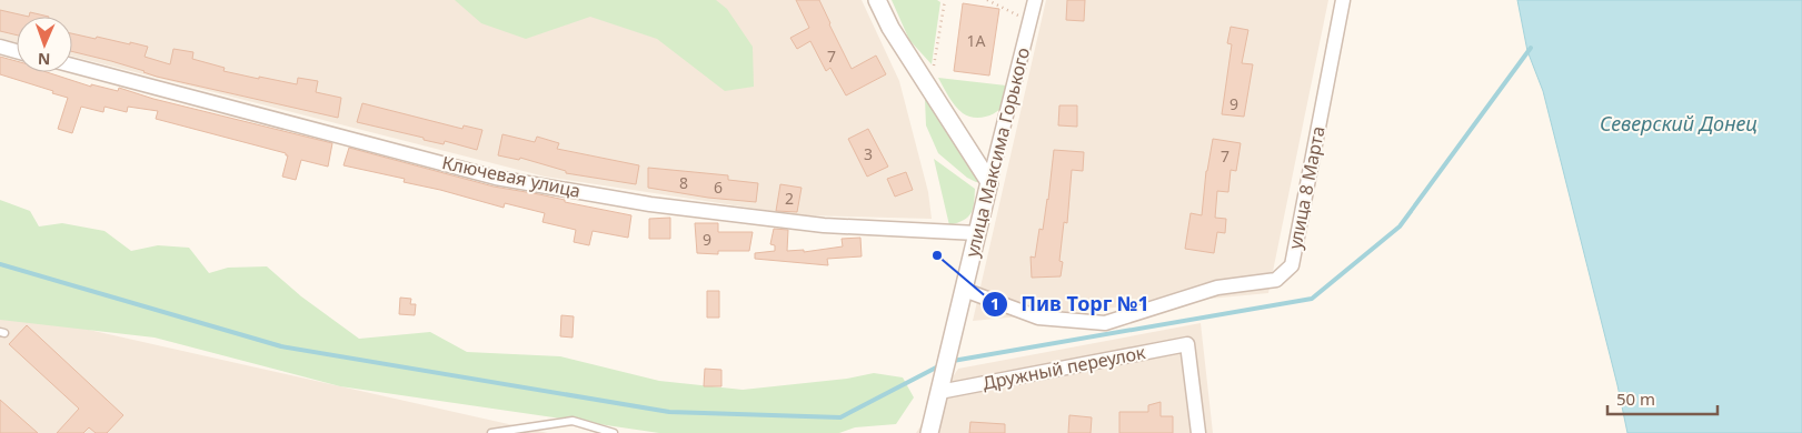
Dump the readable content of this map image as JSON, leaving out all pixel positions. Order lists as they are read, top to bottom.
{
  "streets": {
    "street": [
      "улица Максима Горького",
      "Ключевая улица",
      "улица 8 Марта",
      "Дружный переулок"
    ]
  },
  "crossings": [
    ["улица Максима Горького", "Ключевая улица"],
    ["улица Максима Горького", "улица 8 Марта"],
    ["улица Максима Горького", "Дружный переулок"]
  ],
  "water": ["Северский Донец"],
  "places": ["Пив Торг №1"],
  "house_numbers": [
    "1А",
    "7",
    "9",
    "3",
    "7",
    "8",
    "6",
    "2",
    "9"
  ],
  "scale_bar": "50 m",
  "north": "bottom"
}
